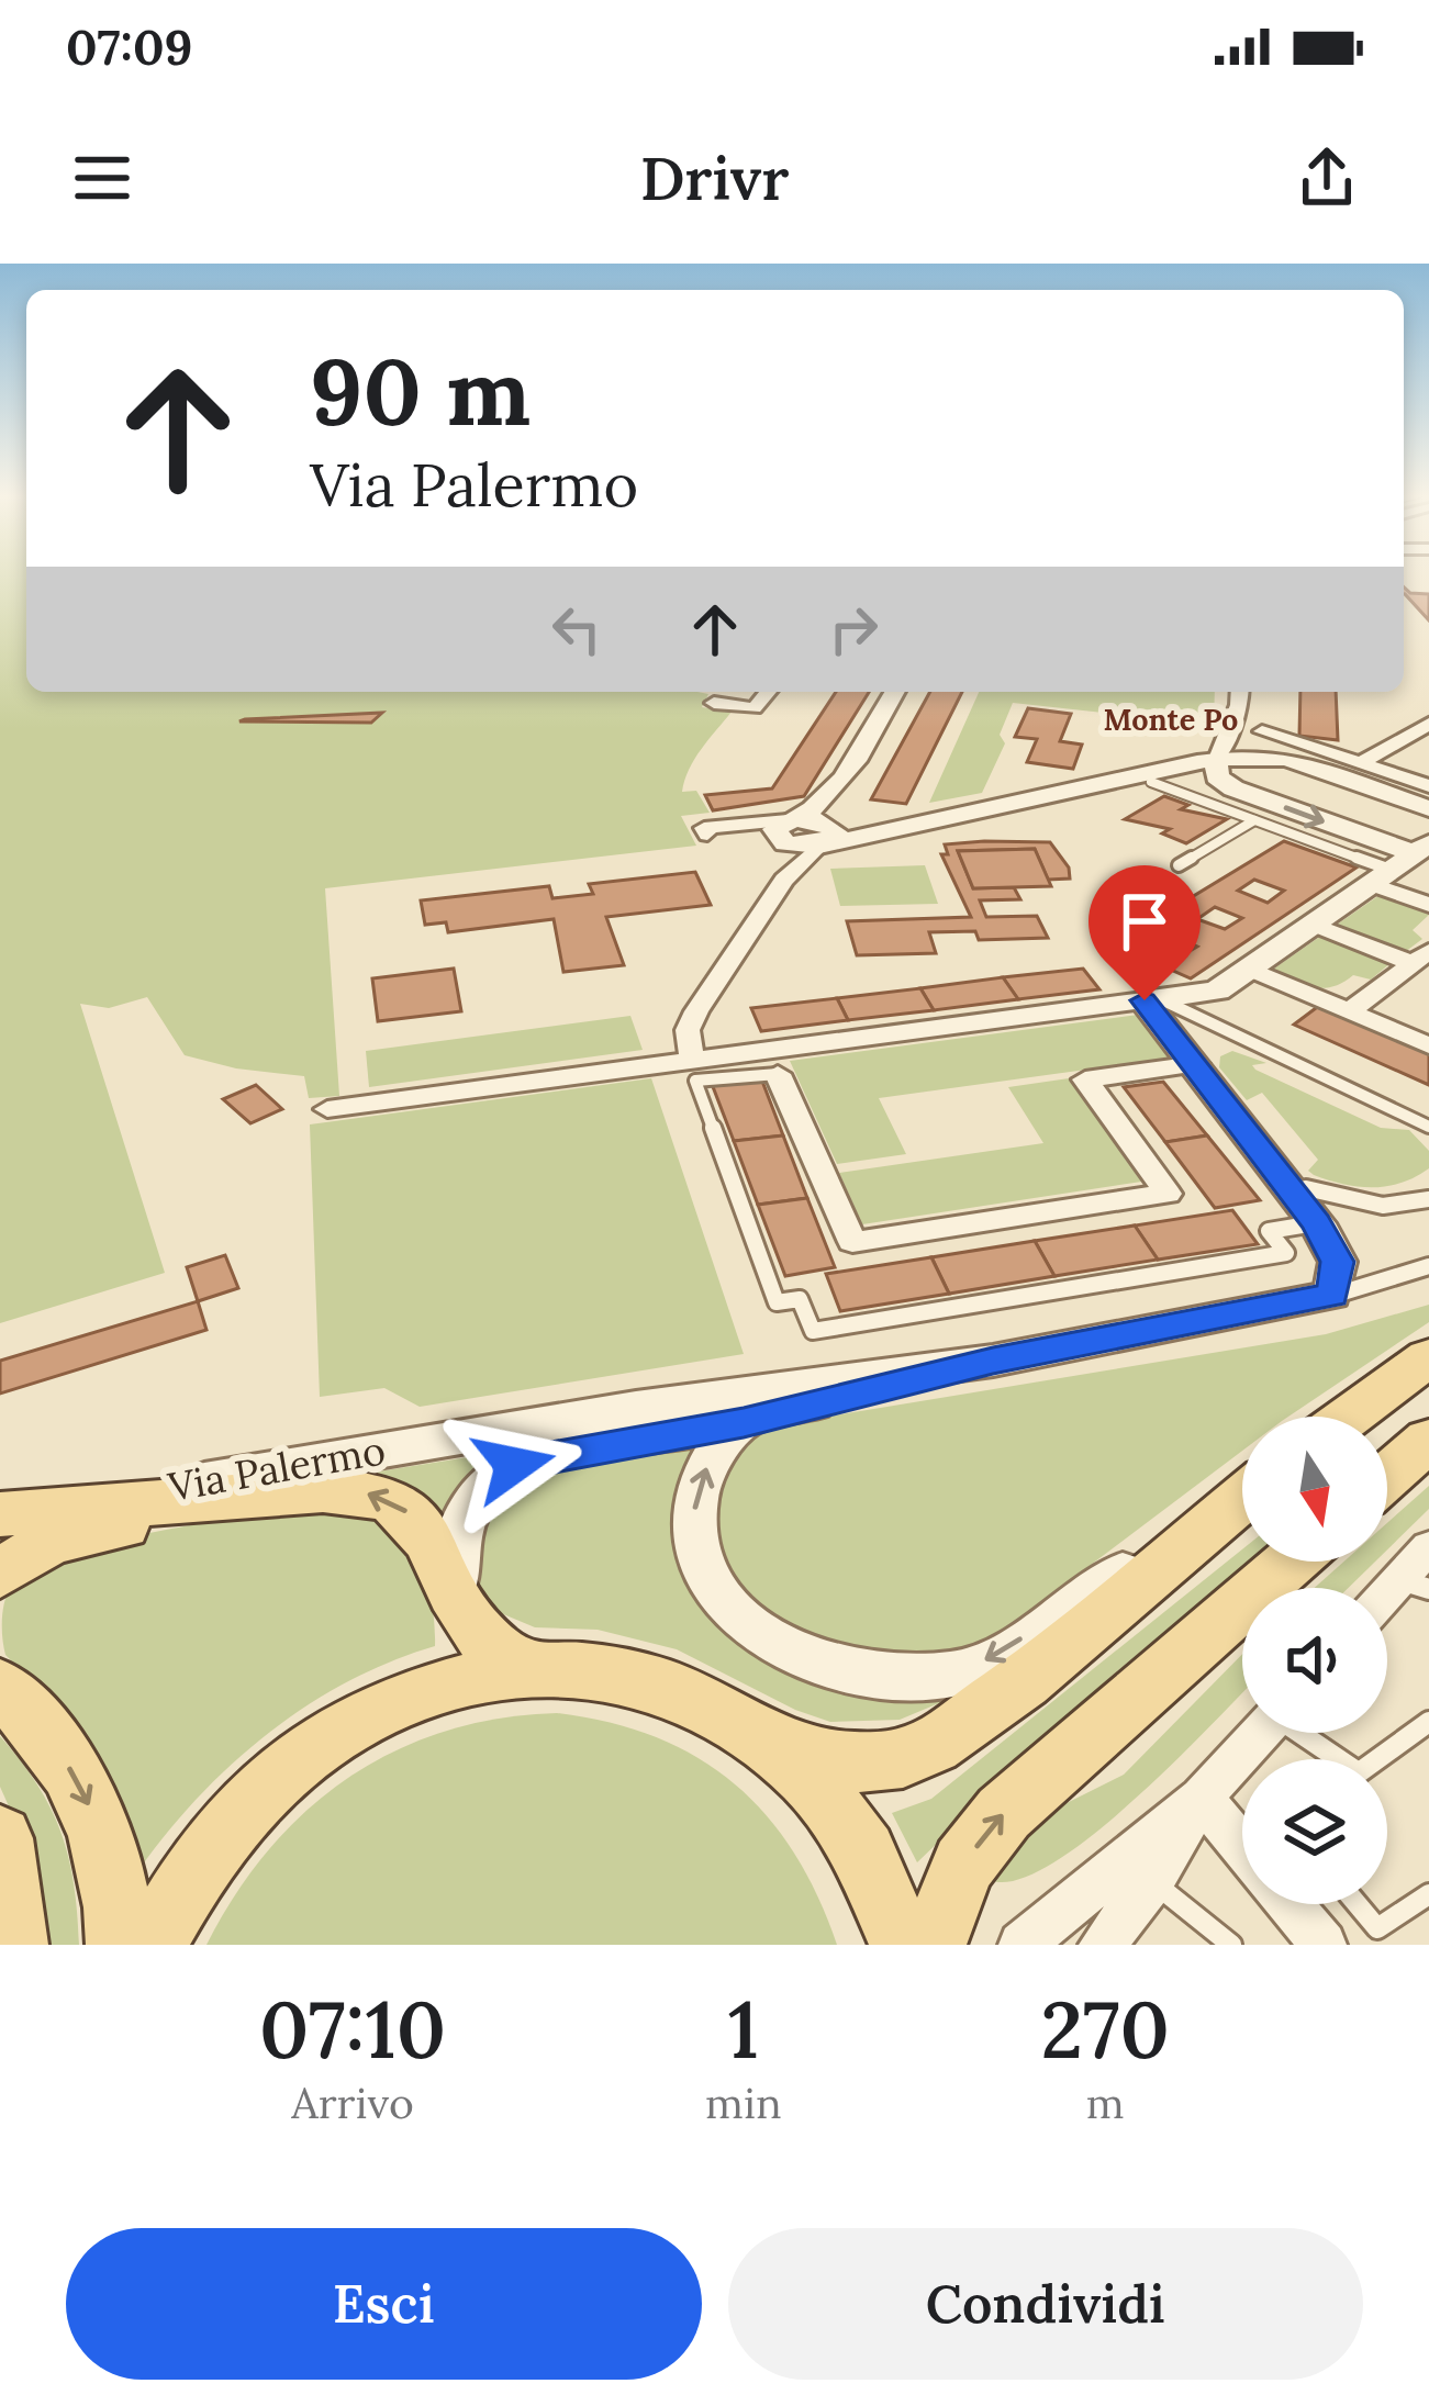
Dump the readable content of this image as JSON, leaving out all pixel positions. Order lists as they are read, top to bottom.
{
  "streets": {
    "street": ["Via Palermo"]
  },
  "districts": ["Monte Po"],
  "north": "bottom",
  "page": {
    "status": "07:09",
    "header": "Drivr",
    "turn": ["90 m", "Via Palermo"],
    "eta": [
      "07:10",
      "Arrivo",
      "1",
      "min",
      "270",
      "m"
    ],
    "buttons": ["Esci", "Condividi"]
  }
}
